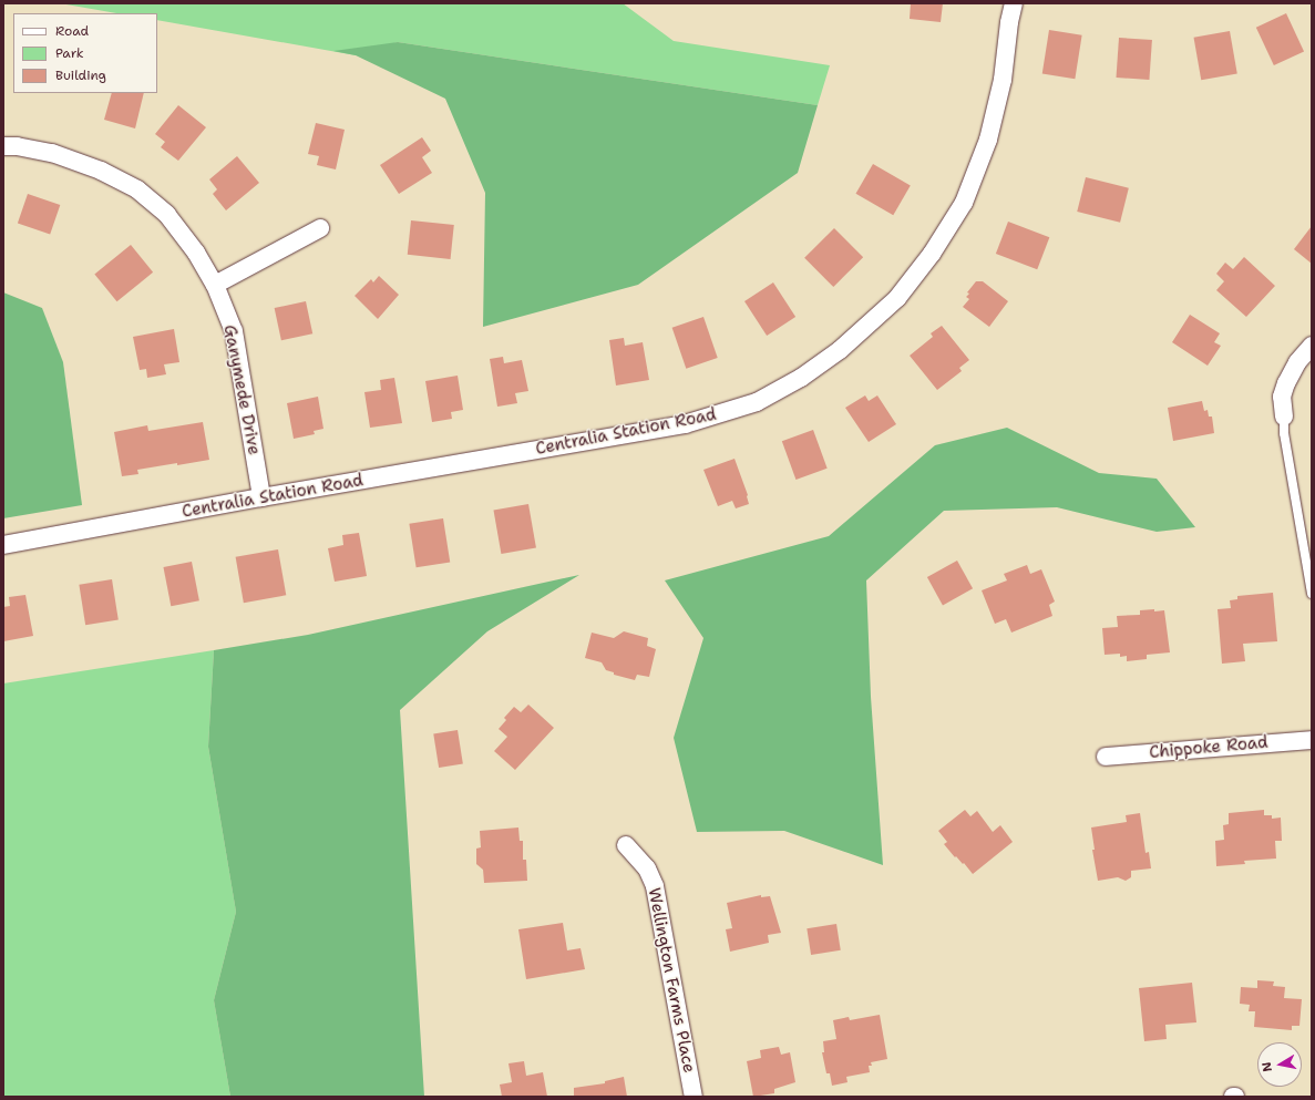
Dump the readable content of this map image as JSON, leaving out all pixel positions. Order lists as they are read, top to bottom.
{
  "streets": {
    "street": [
      "Ganymede Drive",
      "Centralia Station Road",
      "Chippoke Road",
      "Wellington Farms Place"
    ]
  },
  "crossings": [
    ["Ganymede Drive", "Centralia Station Road"]
  ],
  "legend": ["Road", "Park", "Building"],
  "north": "left"
}
